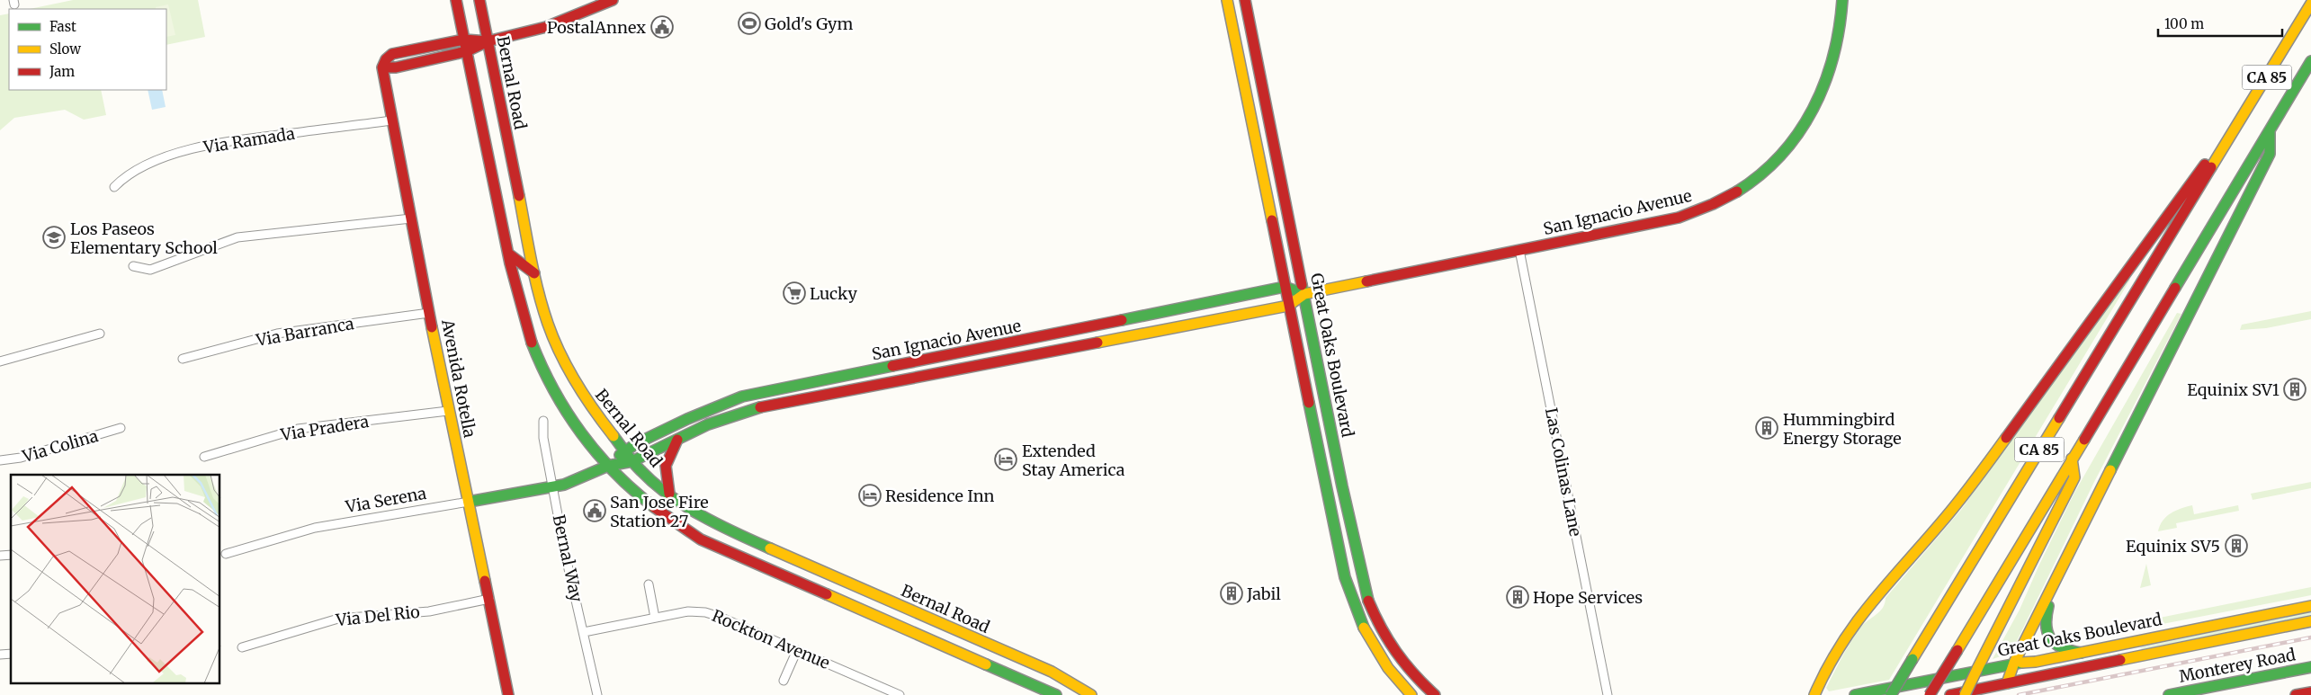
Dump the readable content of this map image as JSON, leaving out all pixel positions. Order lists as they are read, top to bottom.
{
  "streets": {
    "main road": [
      "CA 85",
      "Bernal Road",
      "San Ignacio Avenue",
      "Great Oaks Boulevard",
      "Avenida Rotella",
      "Via Serena",
      "Monterey Road"
    ],
    "street": [
      "Via Ramada",
      "Via Barranca",
      "Via Pradera",
      "Via Colina",
      "Las Colinas Lane",
      "Bernal Way",
      "Via Del Rio",
      "Rockton Avenue"
    ]
  },
  "crossings": [
    ["Bernal Road", "San Ignacio Avenue"],
    ["Via Ramada", "Avenida Rotella"],
    ["San Ignacio Avenue", "Great Oaks Boulevard"],
    ["San Ignacio Avenue", "Las Colinas Lane"],
    ["San Ignacio Avenue", "Via Serena"],
    ["San Ignacio Avenue", "Bernal Way"],
    ["Via Barranca", "Avenida Rotella"],
    ["Avenida Rotella", "Via Pradera"],
    ["Avenida Rotella", "Via Serena"],
    ["Avenida Rotella", "Via Del Rio"],
    ["Via Serena", "Bernal Way"],
    ["Bernal Way", "Rockton Avenue"]
  ],
  "places": {
    "sports": ["Gold's Gym"],
    "public building": ["PostalAnnex", "San Jose Fire Station 27"],
    "school or university": ["Los Paseos Elementary School"],
    "supermarket": ["Lucky"],
    "building": [
      "Equinix SV1",
      "Hummingbird Energy Storage",
      "Equinix SV5",
      "Jabil",
      "Hope Services"
    ],
    "hotel": ["Extended Stay America", "Residence Inn"]
  },
  "legend": ["Fast", "Slow", "Jam"],
  "scale_bar": "100 m"
}
